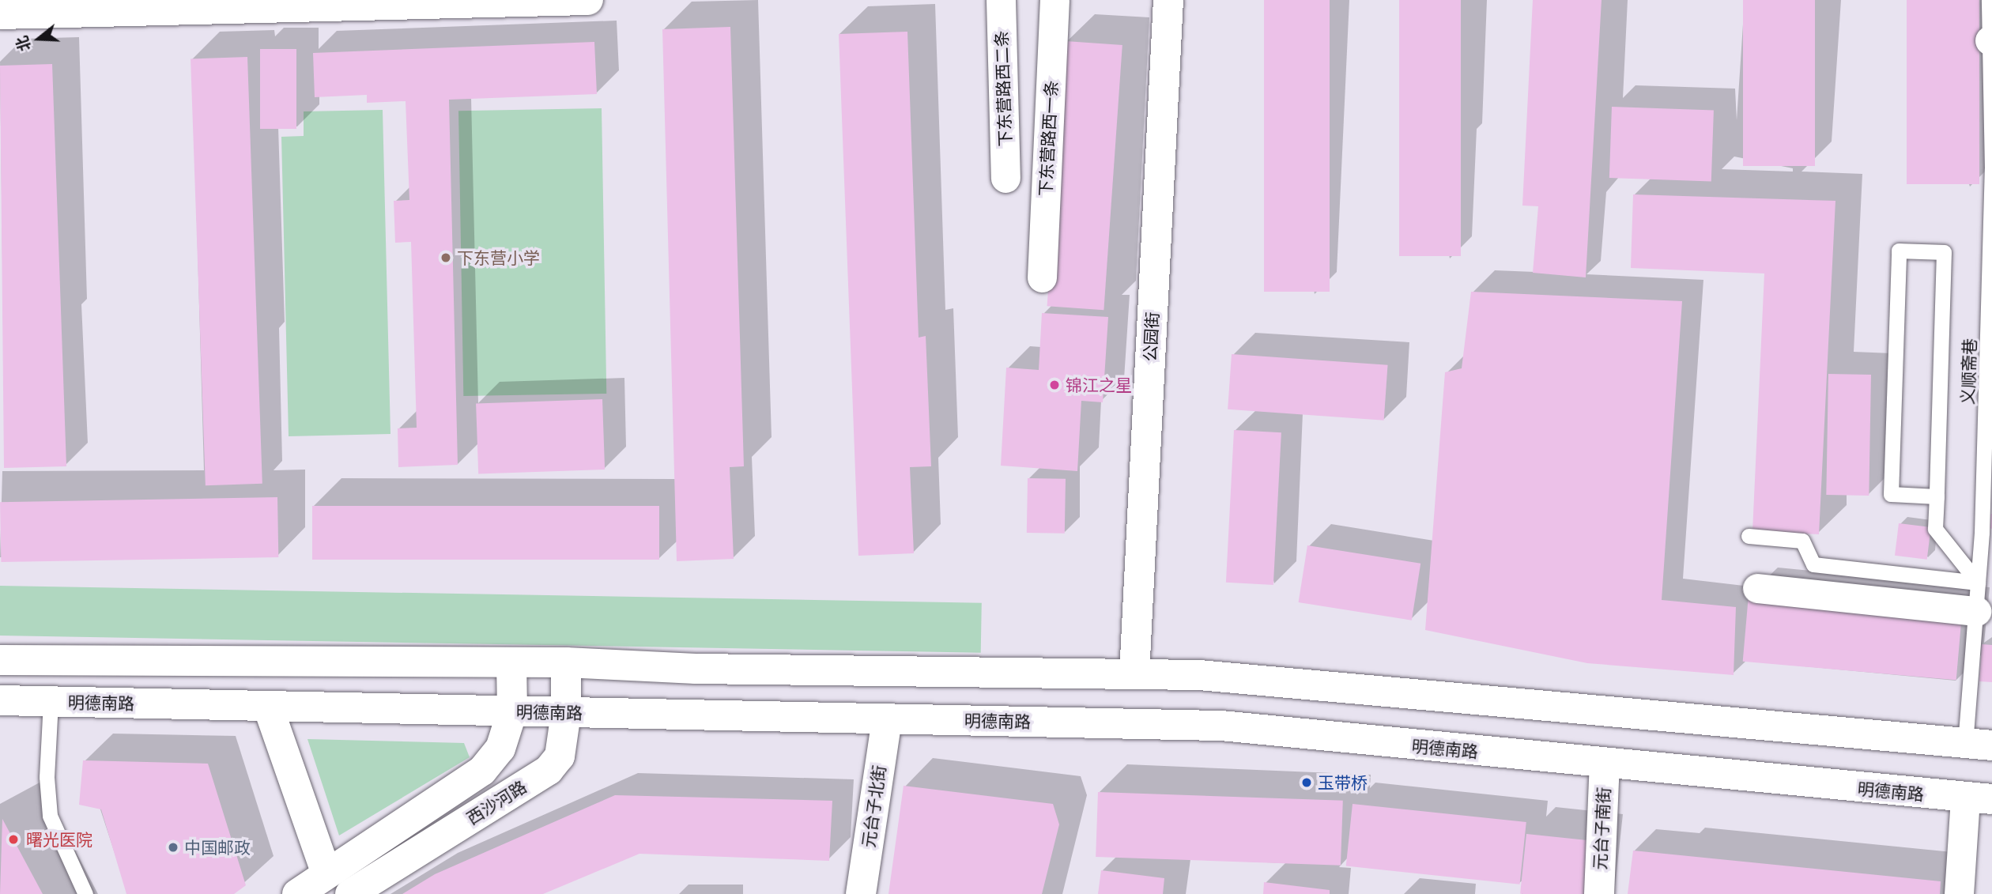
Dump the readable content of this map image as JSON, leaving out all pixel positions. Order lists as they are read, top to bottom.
{
  "streets": {
    "main road": [
      "公园街",
      "明德南路",
      "西沙河路",
      "元台子北街",
      "元台子南街"
    ],
    "street": ["下东营路西二条", "下东营路西一条"],
    "lane": ["义顺斋巷"]
  },
  "crossings": [
    ["明德南路", "西沙河路"],
    ["明德南路", "元台子北街"],
    ["明德南路", "元台子南街"]
  ],
  "places": [
    "下东营小学",
    "锦江之星",
    "玉带桥",
    "曙光医院",
    "中国邮政"
  ],
  "north": "left"
}
